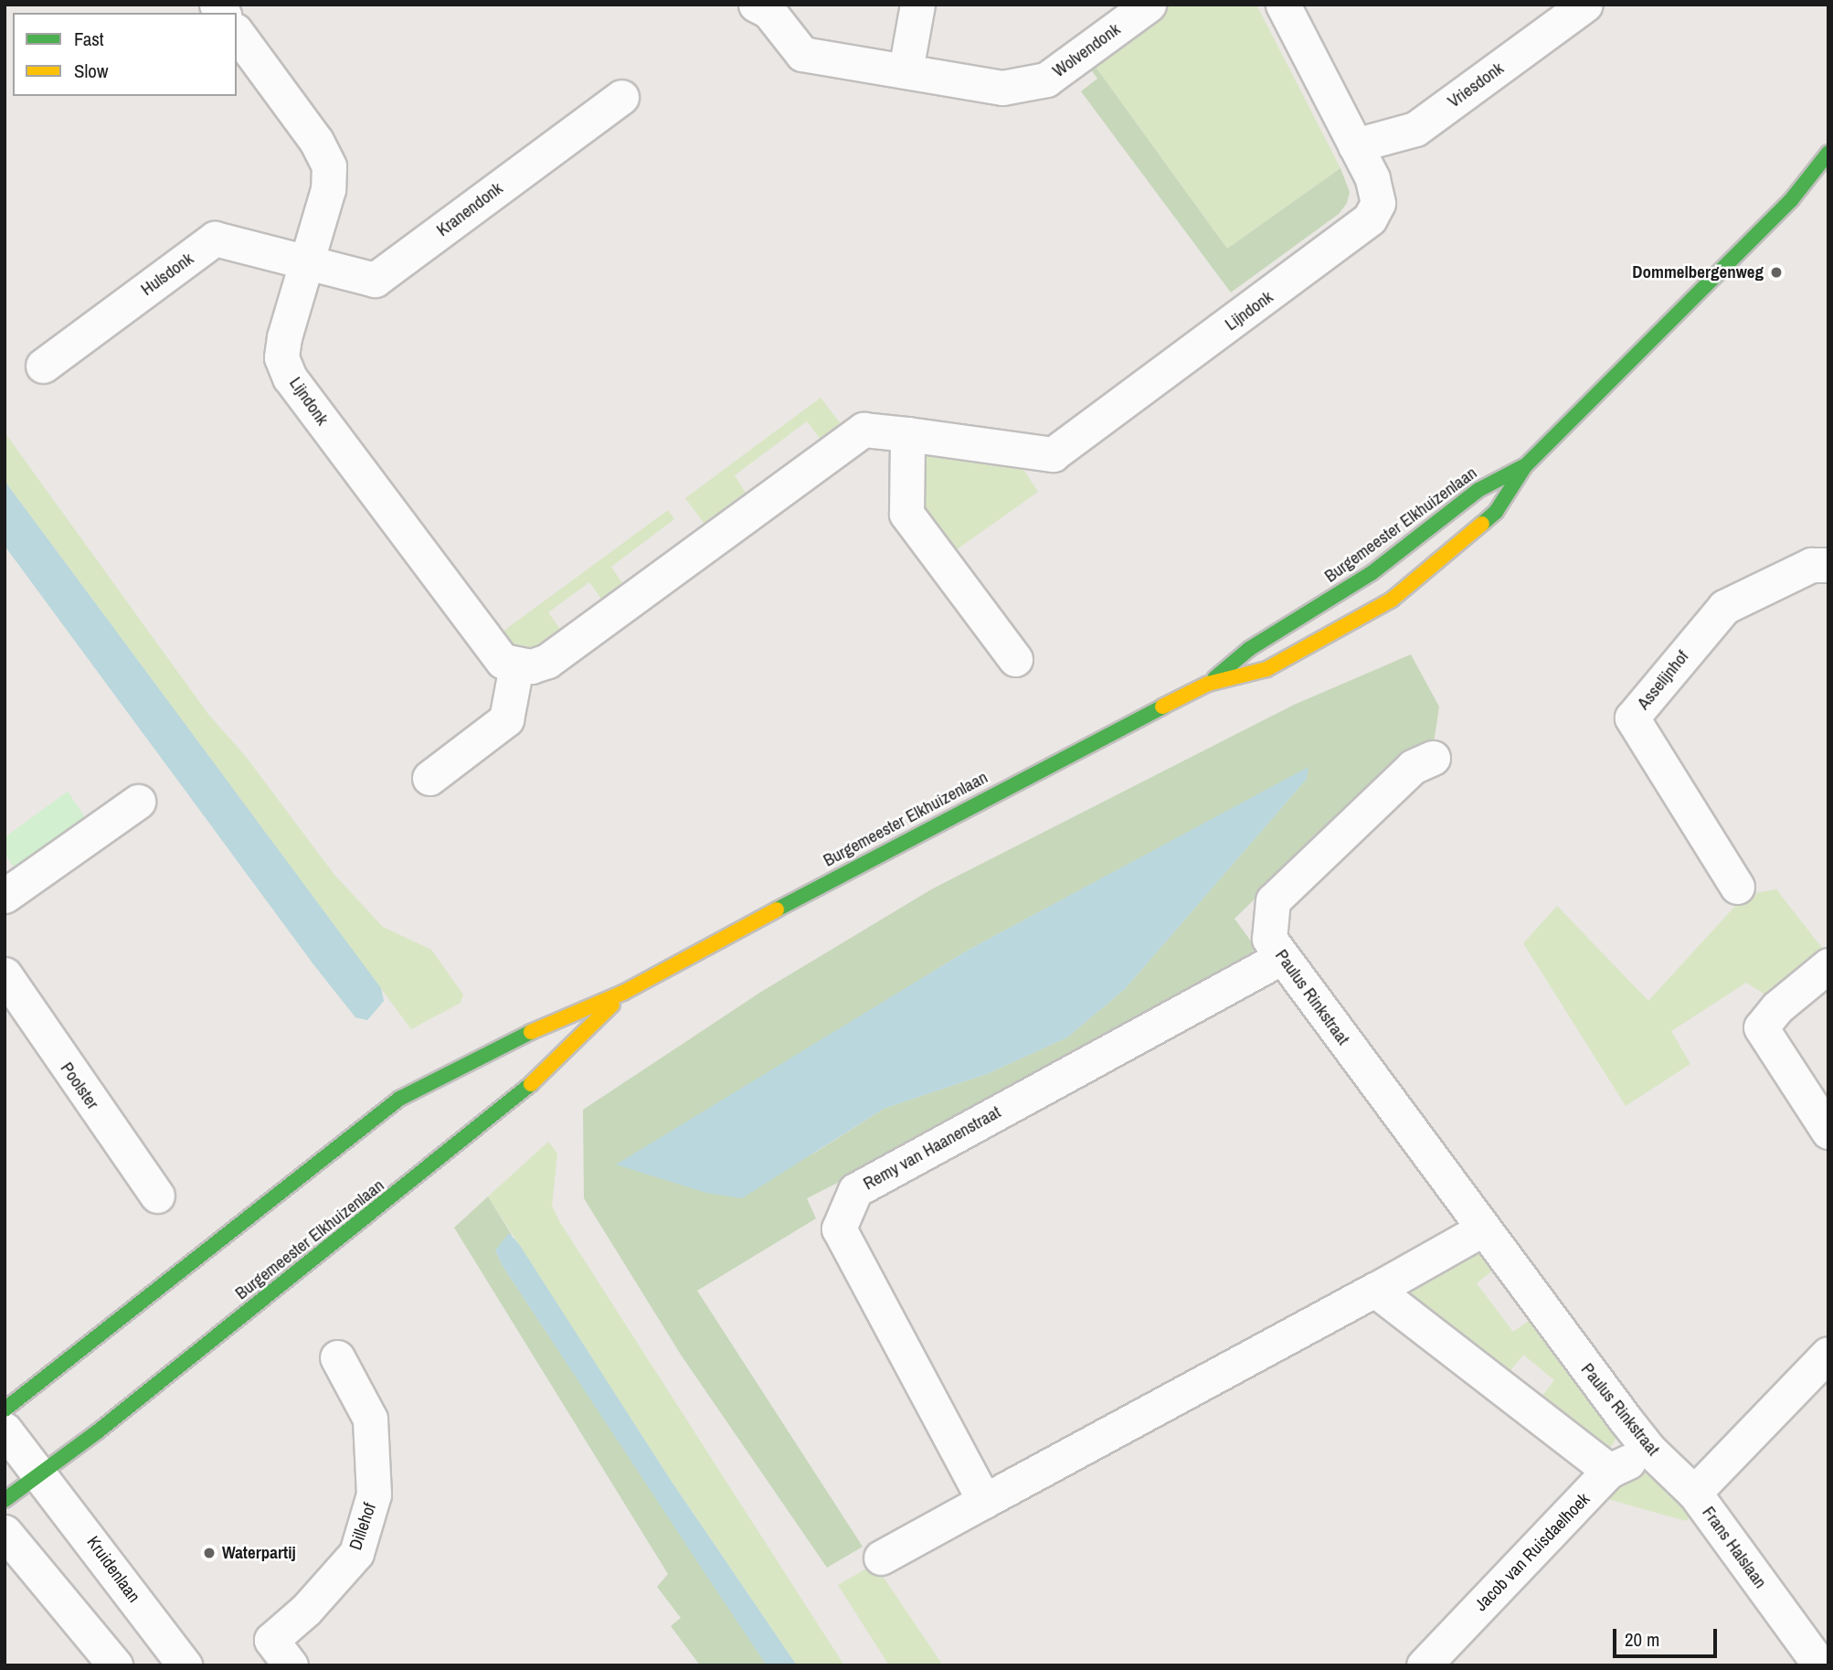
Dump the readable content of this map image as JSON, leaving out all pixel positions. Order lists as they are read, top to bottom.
{
  "streets": {
    "street": [
      "Wolvendonk",
      "Vriesdonk",
      "Kranendonk",
      "Hulsdonk",
      "Lijndonk",
      "Burgemeester Elkhuizenlaan",
      "Asselijnhof",
      "Paulus Rinkstraat",
      "Poolster",
      "Remy van Haanenstraat",
      "Dillehof",
      "Frans Halslaan",
      "Jacob van Ruisdaelhoek",
      "Kruidenlaan"
    ]
  },
  "crossings": [
    ["Vriesdonk", "Lijndonk"],
    ["Kranendonk", "Hulsdonk"],
    ["Kranendonk", "Lijndonk"],
    ["Hulsdonk", "Lijndonk"],
    ["Burgemeester Elkhuizenlaan", "Kruidenlaan"],
    ["Paulus Rinkstraat", "Remy van Haanenstraat"],
    ["Paulus Rinkstraat", "Frans Halslaan"],
    ["Paulus Rinkstraat", "Jacob van Ruisdaelhoek"]
  ],
  "places": ["Dommelbergenweg", "Waterpartij"],
  "legend": ["Fast", "Slow"],
  "scale_bar": "20 m"
}
